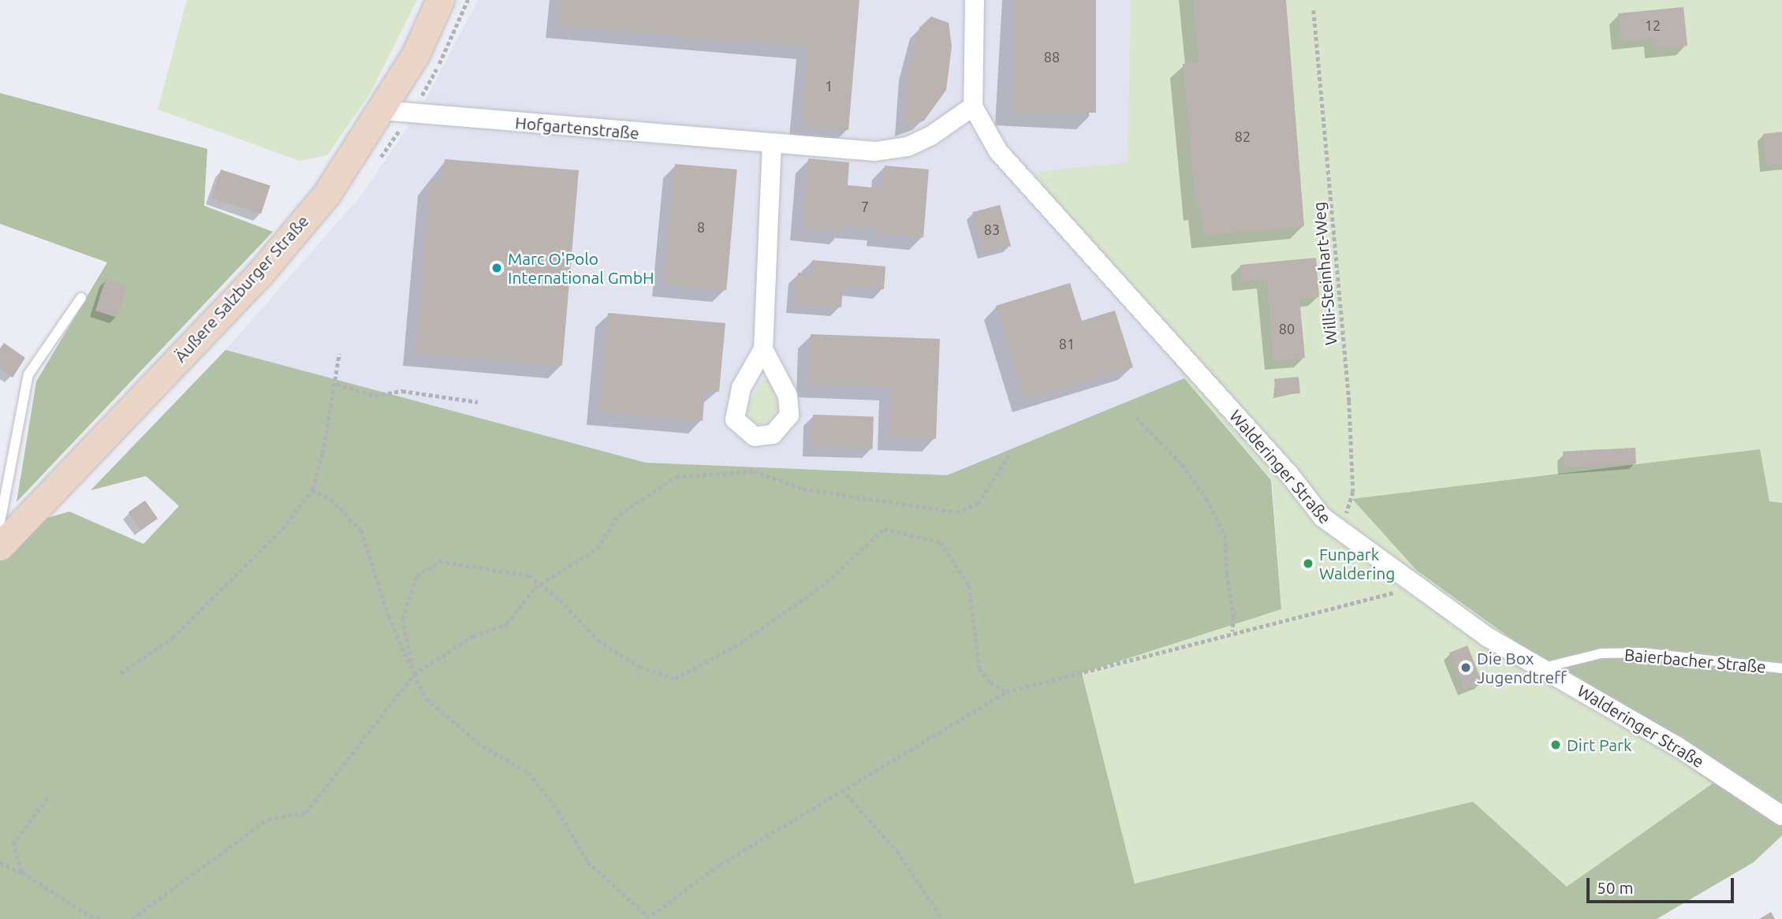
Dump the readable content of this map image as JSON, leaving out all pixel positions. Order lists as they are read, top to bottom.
{
  "streets": {
    "main road": ["Äußere Salzburger Straße"],
    "street": ["Hofgartenstraße", "Walderinger Straße"],
    "lane": ["Baierbacher Straße"],
    "path": ["Willi-Steinhart-Weg"]
  },
  "crossings": [
    ["Hofgartenstraße", "Äußere Salzburger Straße"],
    ["Hofgartenstraße", "Walderinger Straße"],
    ["Willi-Steinhart-Weg", "Walderinger Straße"],
    ["Walderinger Straße", "Baierbacher Straße"]
  ],
  "places": [
    "Marc O'Polo International GmbH",
    "Funpark Waldering",
    "Die Box Jugendtreff",
    "Dirt Park"
  ],
  "house_numbers": [
    "12",
    "88",
    "1",
    "82",
    "7",
    "8",
    "83",
    "80",
    "81"
  ],
  "scale_bar": "50 m"
}
